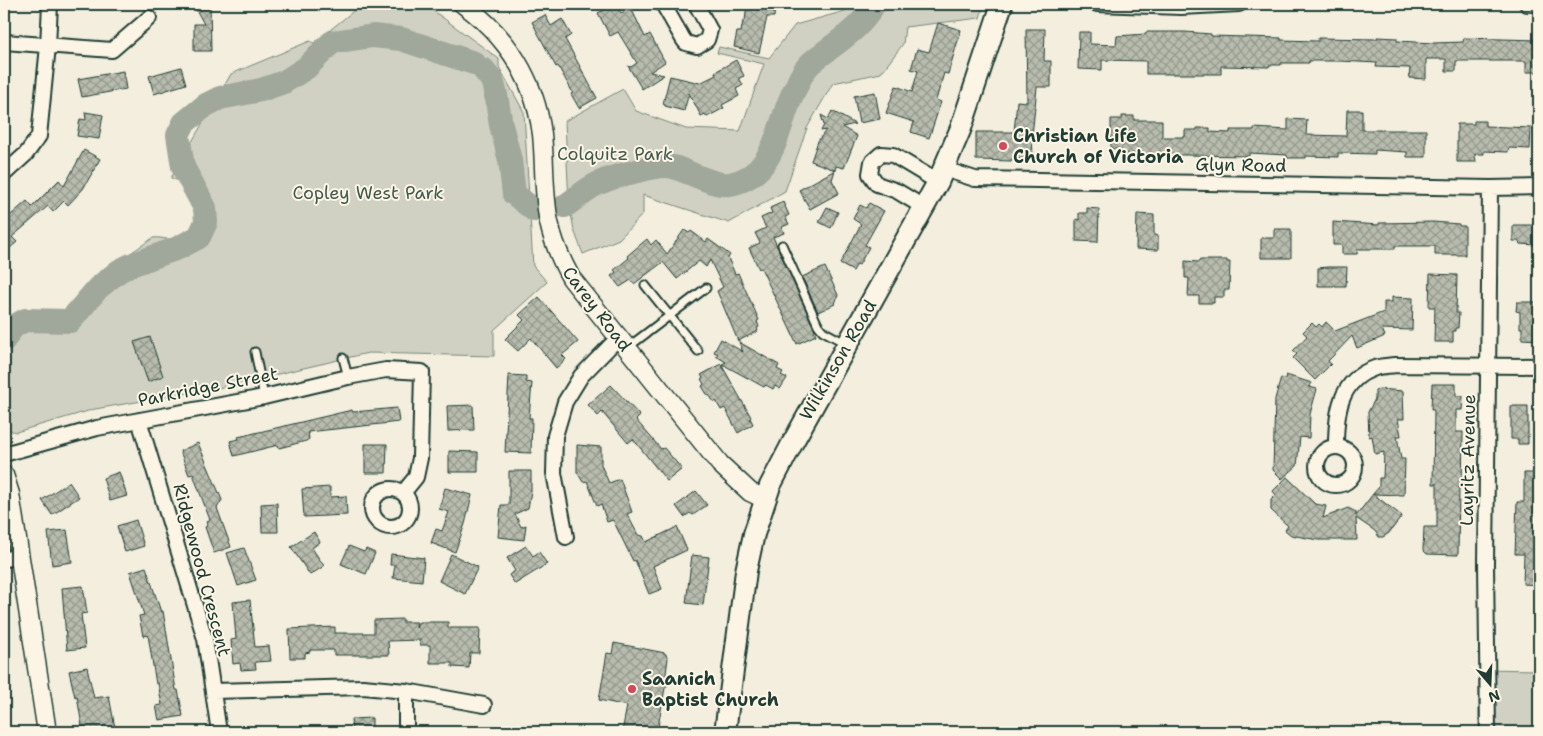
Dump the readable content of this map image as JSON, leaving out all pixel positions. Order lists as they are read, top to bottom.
{
  "streets": {
    "main road": ["Wilkinson Road"],
    "street": [
      "Glyn Road",
      "Carey Road",
      "Parkridge Street",
      "Layritz Avenue",
      "Ridgewood Crescent"
    ]
  },
  "crossings": [
    ["Glyn Road", "Wilkinson Road"],
    ["Glyn Road", "Layritz Avenue"],
    ["Carey Road", "Wilkinson Road"],
    ["Parkridge Street", "Ridgewood Crescent"]
  ],
  "parks": ["Colquitz Park", "Copley West Park"],
  "places": ["Christian Life Church of Victoria", "Saanich Baptist Church"],
  "north": "bottom"
}
